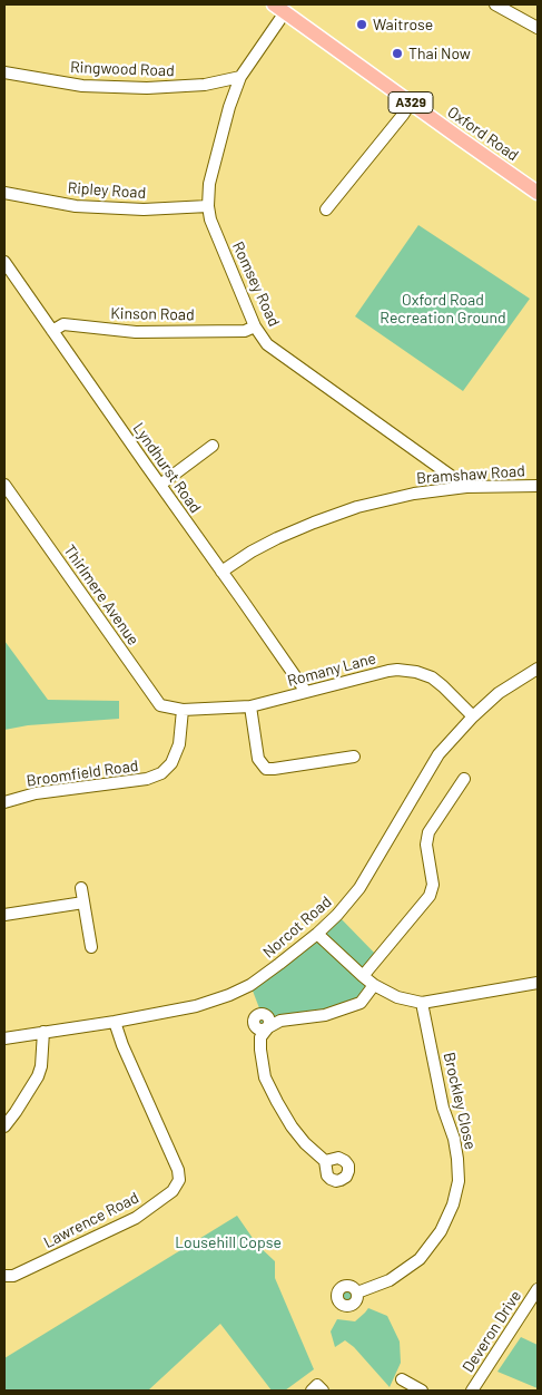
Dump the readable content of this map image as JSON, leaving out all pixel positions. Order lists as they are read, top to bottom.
{
  "streets": {
    "main road": ["A329", "Oxford Road"],
    "street": [
      "Ringwood Road",
      "Ripley Road",
      "Romsey Road",
      "Kinson Road",
      "Lyndhurst Road",
      "Bramshaw Road",
      "Thirlmere Avenue",
      "Romany Lane",
      "Broomfield Road",
      "Norcot Road",
      "Brockley Close",
      "Lawrence Road",
      "Deveron Drive"
    ]
  },
  "crossings": [
    ["Ringwood Road", "Romsey Road"],
    ["Oxford Road", "Romsey Road"],
    ["Ripley Road", "Romsey Road"],
    ["Romsey Road", "Kinson Road"],
    ["Romsey Road", "Bramshaw Road"],
    ["Kinson Road", "Lyndhurst Road"],
    ["Lyndhurst Road", "Bramshaw Road"],
    ["Lyndhurst Road", "Romany Lane"],
    ["Thirlmere Avenue", "Romany Lane"],
    ["Thirlmere Avenue", "Broomfield Road"],
    ["Romany Lane", "Broomfield Road"],
    ["Romany Lane", "Norcot Road"],
    ["Norcot Road", "Lawrence Road"]
  ],
  "parks": ["Oxford Road Recreation Ground", "Lousehill Copse"],
  "places": ["Waitrose", "Thai Now"]
}
